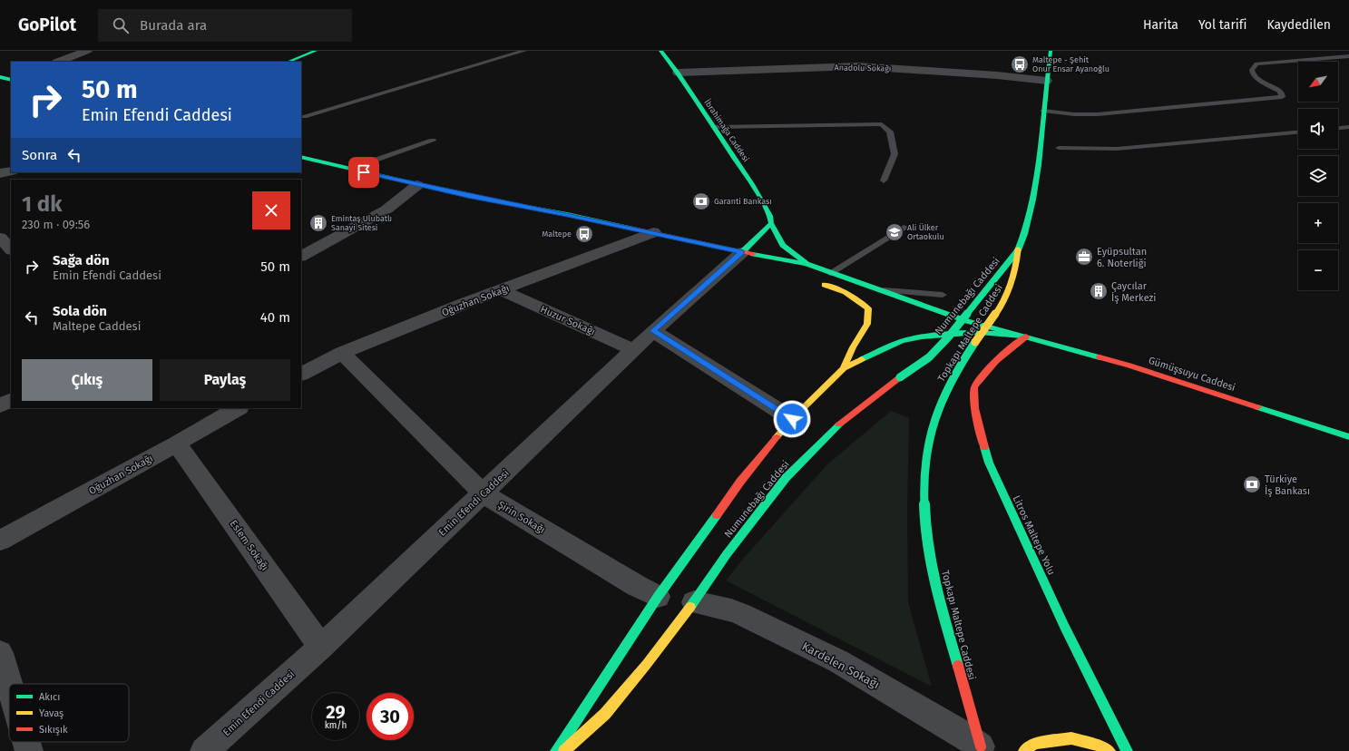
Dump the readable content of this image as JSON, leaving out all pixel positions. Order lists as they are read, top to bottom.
{
  "streets": {
    "main road": [
      "İbrahimağa Caddesi",
      "Numunebağı Caddesi",
      "Topkapı Maltepe Caddesi",
      "Gümüşsuyu Caddesi",
      "Litros Maltepe Yolu"
    ],
    "street": [
      "Anadolu Sokağı",
      "Oğuzhan Sokağı",
      "Huzur Sokağı",
      "Emin Efendi Caddesi",
      "Şirin Sokağı",
      "Eslem Sokağı",
      "Kardelen Sokağı"
    ]
  },
  "crossings": [
    ["Anadolu Sokağı", "İbrahimağa Caddesi"],
    ["Anadolu Sokağı", "Topkapı Maltepe Caddesi"],
    ["Numunebağı Caddesi", "Topkapı Maltepe Caddesi"],
    ["Numunebağı Caddesi", "Kardelen Sokağı"],
    ["Oğuzhan Sokağı", "Huzur Sokağı"],
    ["Oğuzhan Sokağı", "Şirin Sokağı"],
    ["Oğuzhan Sokağı", "Eslem Sokağı"],
    ["Huzur Sokağı", "Emin Efendi Caddesi"],
    ["Topkapı Maltepe Caddesi", "Kardelen Sokağı"],
    ["Gümüşsuyu Caddesi", "Litros Maltepe Yolu"],
    ["Emin Efendi Caddesi", "Şirin Sokağı"],
    ["Emin Efendi Caddesi", "Eslem Sokağı"]
  ],
  "places": {
    "bus stop": ["Maltepe - Şehit Onur Ensar Ayanoğlu", "Maltepe"],
    "bank": ["Garanti Bankası", "Türkiye İş Bankası"],
    "building": ["Emintaş Ulubatlı Sanayi Sitesi", "Çaycılar İş Merkezi"],
    "school or university": ["Ali Ülker Ortaokulu"],
    "office": ["Eyüpsultan 6. Noterliği"]
  },
  "legend": ["Akıcı", "Yavaş", "Sıkışık"],
  "north": "bottom left",
  "page": {
    "header": "GoPilot",
    "search": "Burada ara",
    "nav": ["Harita", "Yol tarifi", "Kaydedilen"],
    "map_buttons": ["+", "−"],
    "turn": ["50 m", "Emin Efendi Caddesi"],
    "then": "Sonra",
    "heading": ["1 dk", "230 m · 09:56"],
    "list": [
      {
        "name": "Sağa dön",
        "note": "Emin Efendi Caddesi",
        "value": "50 m"
      },
      {
        "name": "Sola dön",
        "note": "Maltepe Caddesi",
        "value": "40 m"
      }
    ],
    "buttons": ["Çıkış", "Paylaş"],
    "speed": "29 km/h",
    "limit": "30"
  }
}
